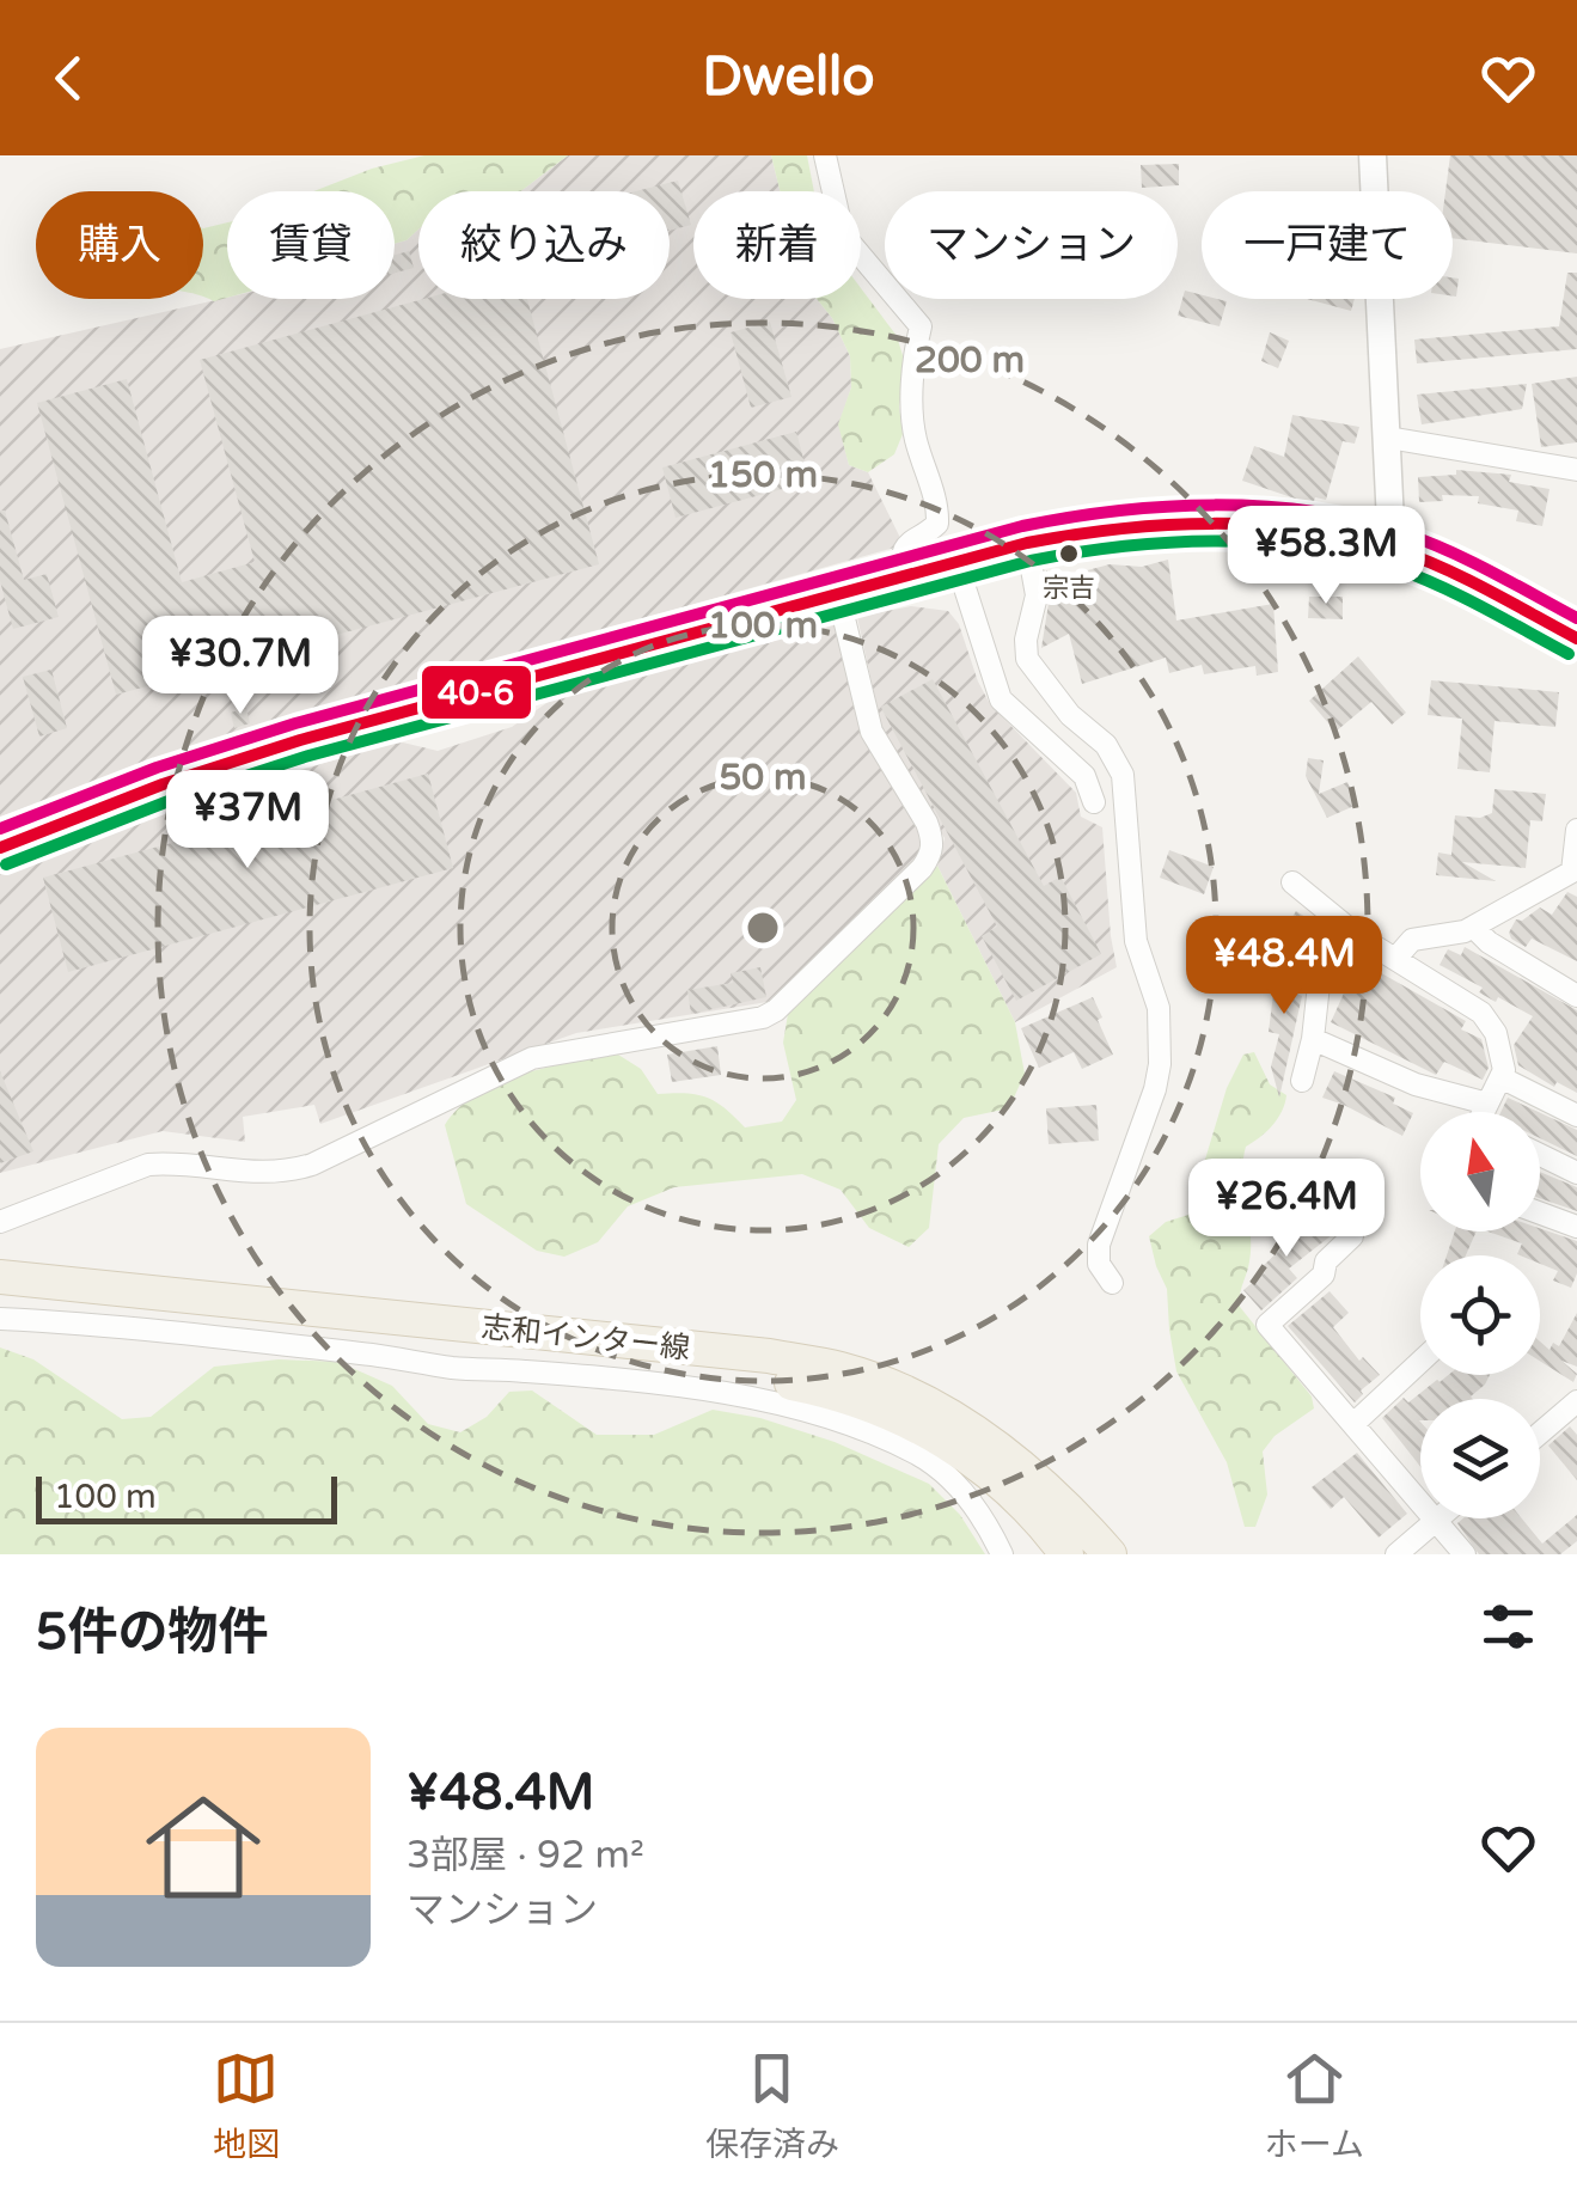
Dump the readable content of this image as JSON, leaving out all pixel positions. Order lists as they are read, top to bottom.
{
  "streets": {
    "main road": ["志和インター線"]
  },
  "places": ["宗吉"],
  "lines": ["transit line 40-6"],
  "scale_bar": "100 m",
  "north": "top",
  "page": {
    "header": "Dwello",
    "chip": [
      "購入",
      "賃貸",
      "絞り込み",
      "新着",
      "マンション",
      "一戸建て"
    ],
    "price": [
      "¥58.3M",
      "¥30.7M",
      "¥37M",
      "¥48.4M",
      "¥26.4M"
    ],
    "scale": "100 m",
    "heading": "5件の物件",
    "list": [
      {
        "name": "¥48.4M",
        "note": "3部屋 · 92 m² · マンション"
      }
    ],
    "tabs": ["地図", "保存済み", "ホーム"]
  },
  "rings": [
    "200 m",
    "150 m",
    "100 m",
    "50 m"
  ]
}
